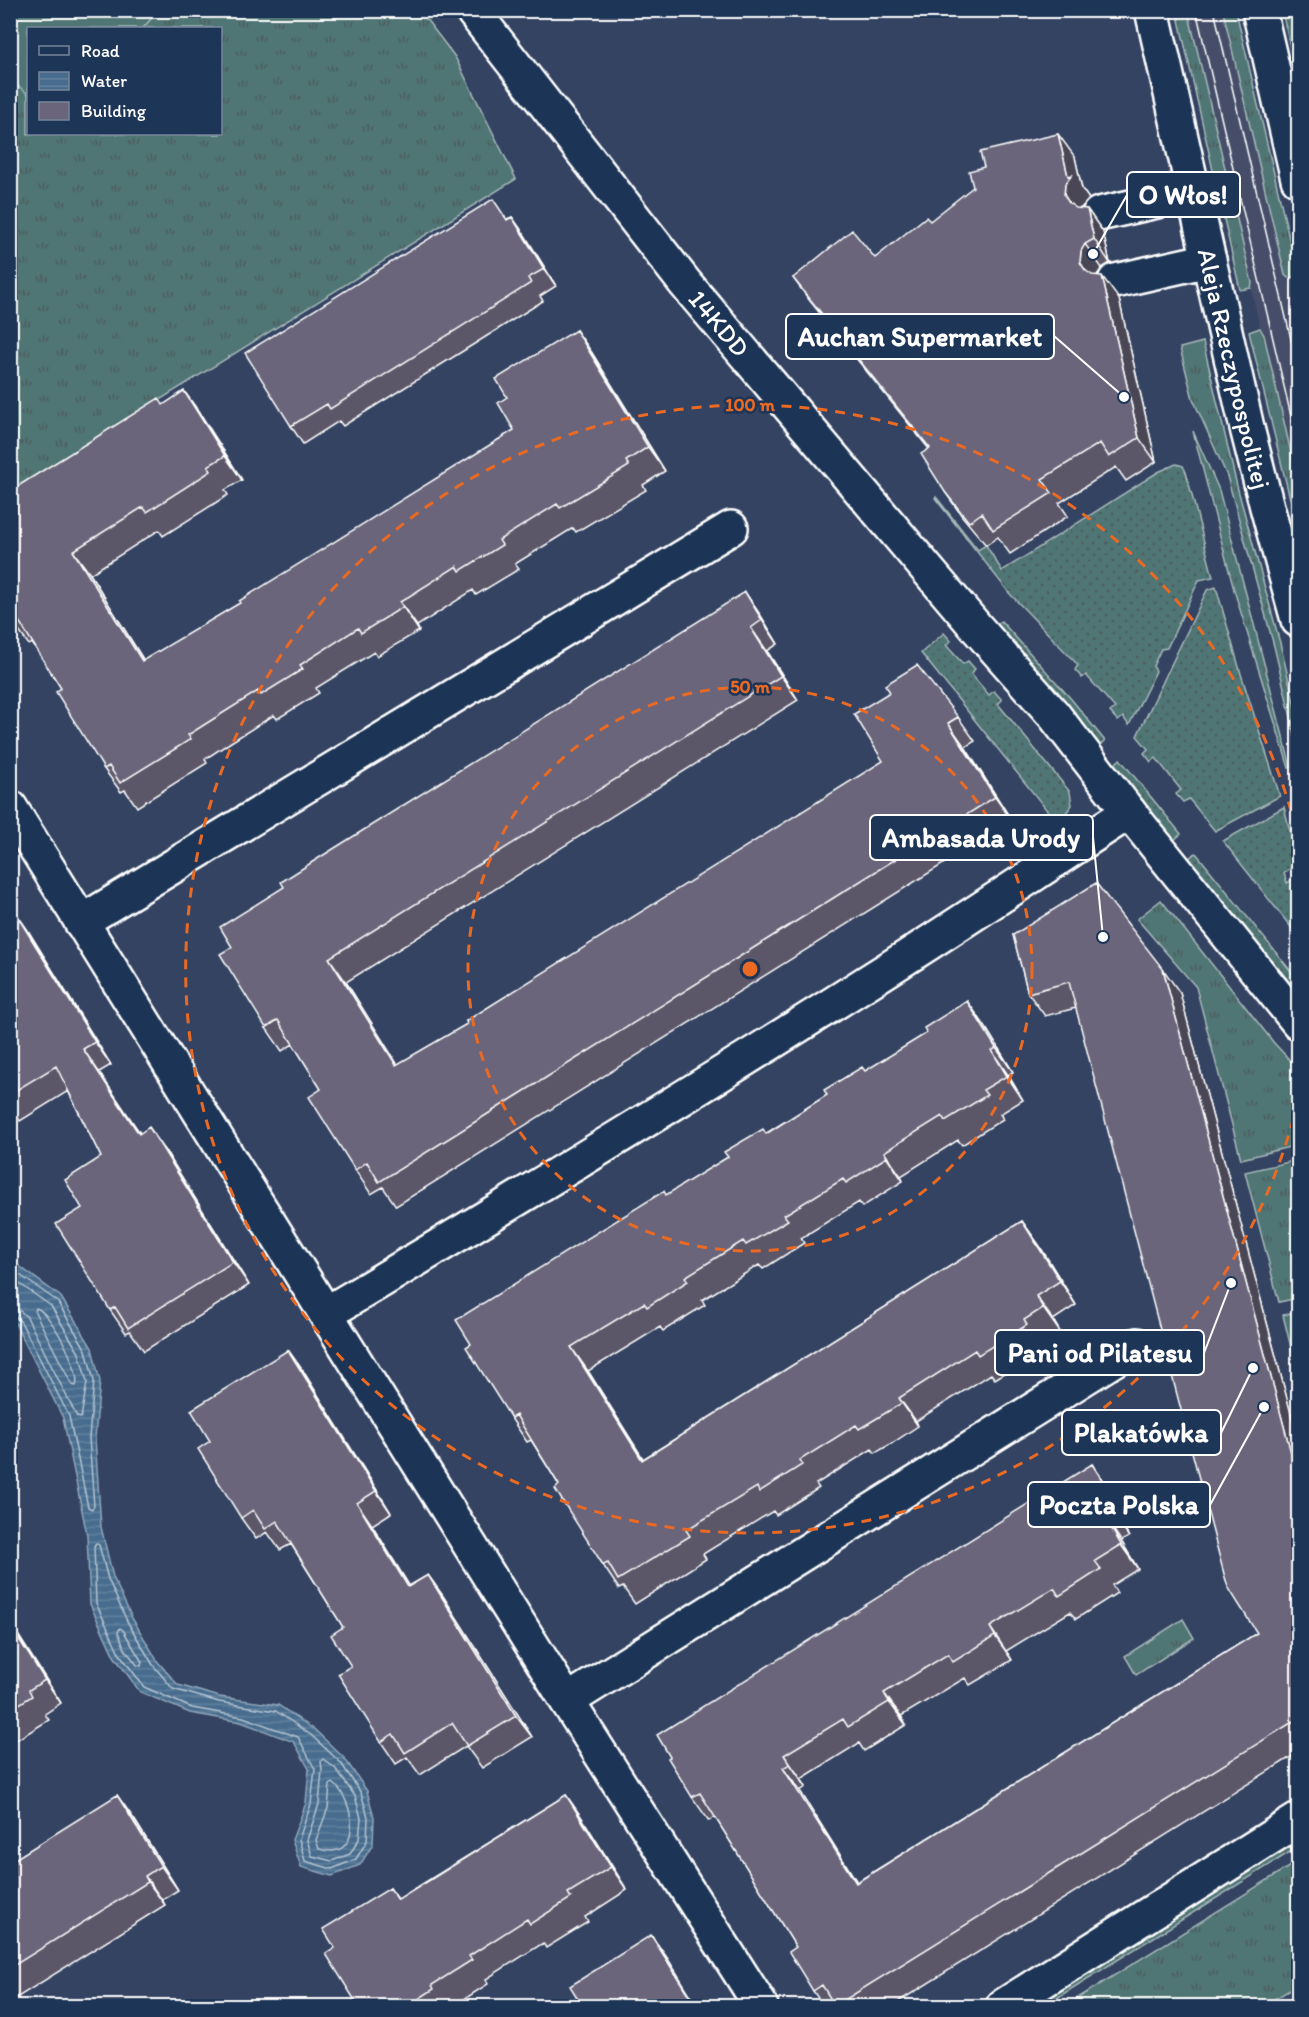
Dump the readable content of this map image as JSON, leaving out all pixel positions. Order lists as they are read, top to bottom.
{
  "streets": {
    "street": ["14KDD", "Aleja Rzeczypospolitej"]
  },
  "places": [
    "O Włos!",
    "Auchan Supermarket",
    "Ambasada Urody",
    "Pani od Pilatesu",
    "Plakatówka",
    "Poczta Polska"
  ],
  "legend": ["Road", "Water", "Building"],
  "rings": ["100 m", "50 m"]
}
